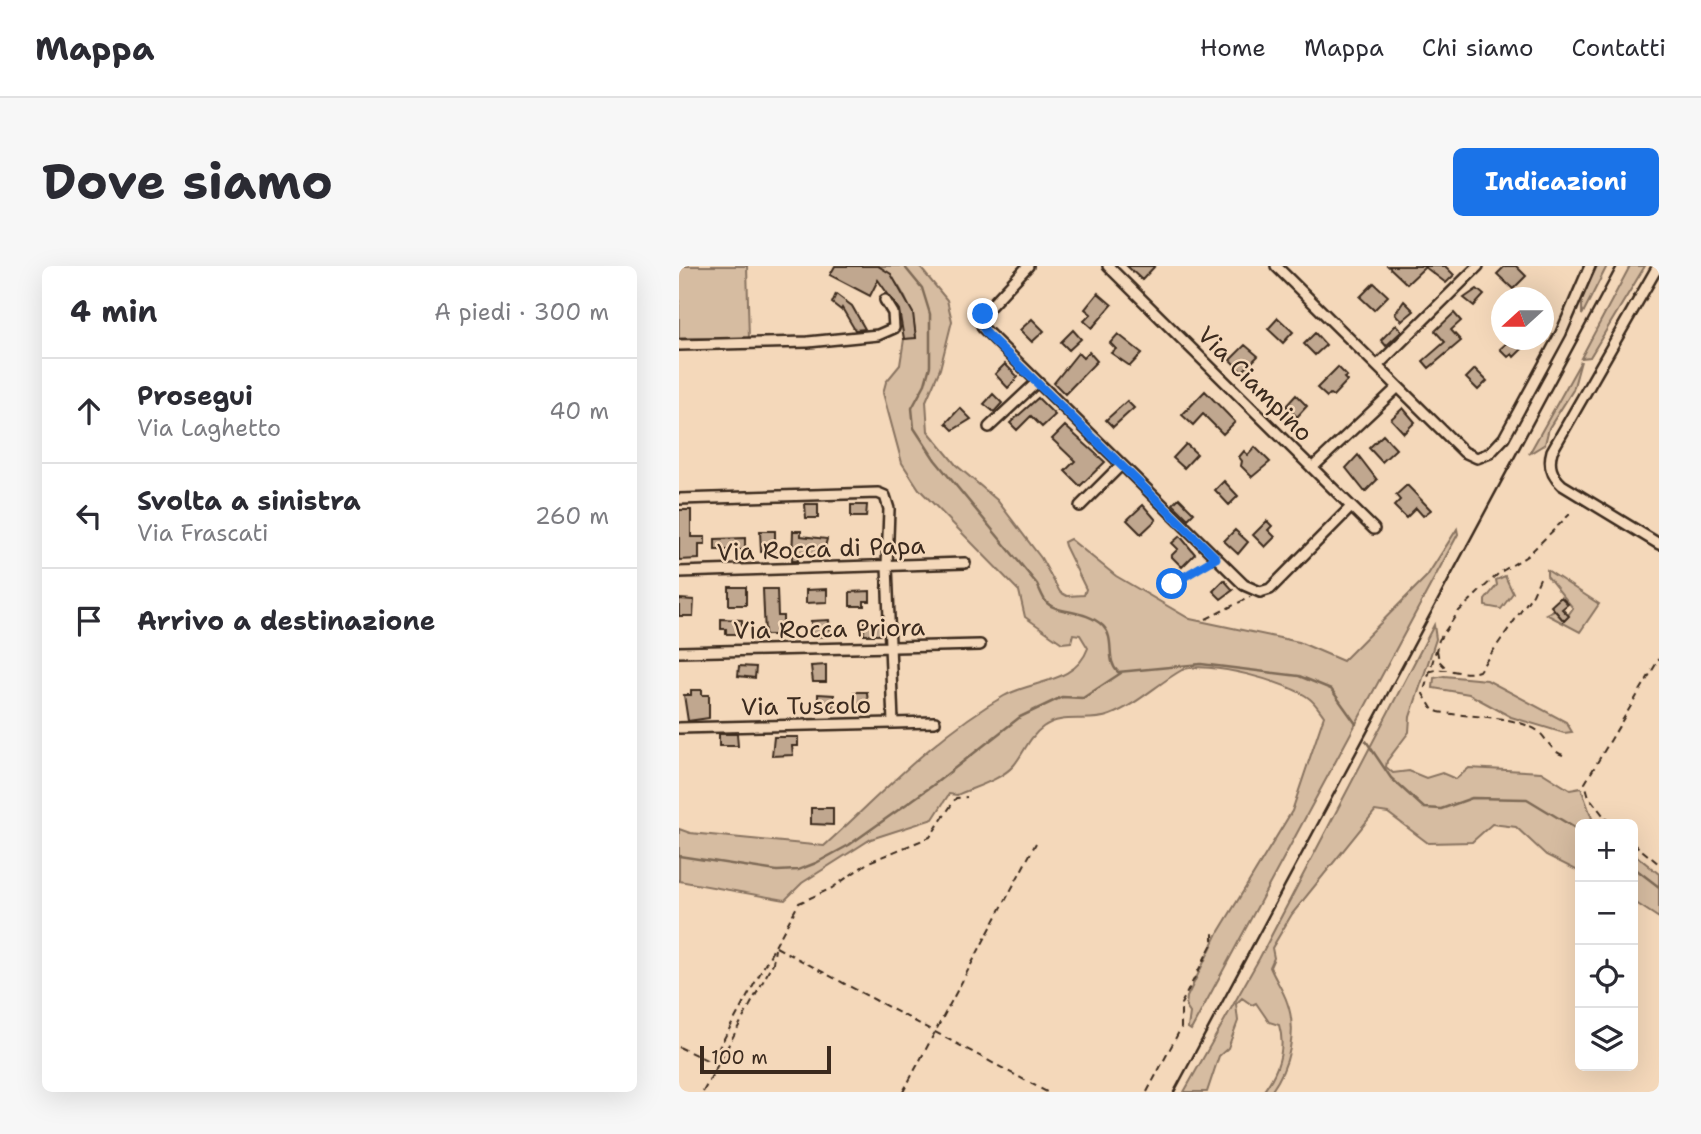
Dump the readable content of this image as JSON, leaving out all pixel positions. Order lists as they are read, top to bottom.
{
  "streets": {
    "street": [
      "Via Ciampino",
      "Via Rocca di Papa",
      "Via Rocca Priora",
      "Via Tuscolo"
    ]
  },
  "scale_bar": "100 m",
  "north": "left",
  "page": {
    "header": "Mappa",
    "nav": [
      "Home",
      "Mappa",
      "Chi siamo",
      "Contatti"
    ],
    "buttons": "Indicazioni",
    "title": "Dove siamo",
    "heading": ["4 min", "A piedi · 300 m"],
    "list": [
      ["Prosegui", "Via Laghetto", "40 m"],
      ["Svolta a sinistra", "Via Frascati", "260 m"],
      "Arrivo a destinazione"
    ],
    "map_buttons": ["+", "−"],
    "scale": "100 m"
  }
}
